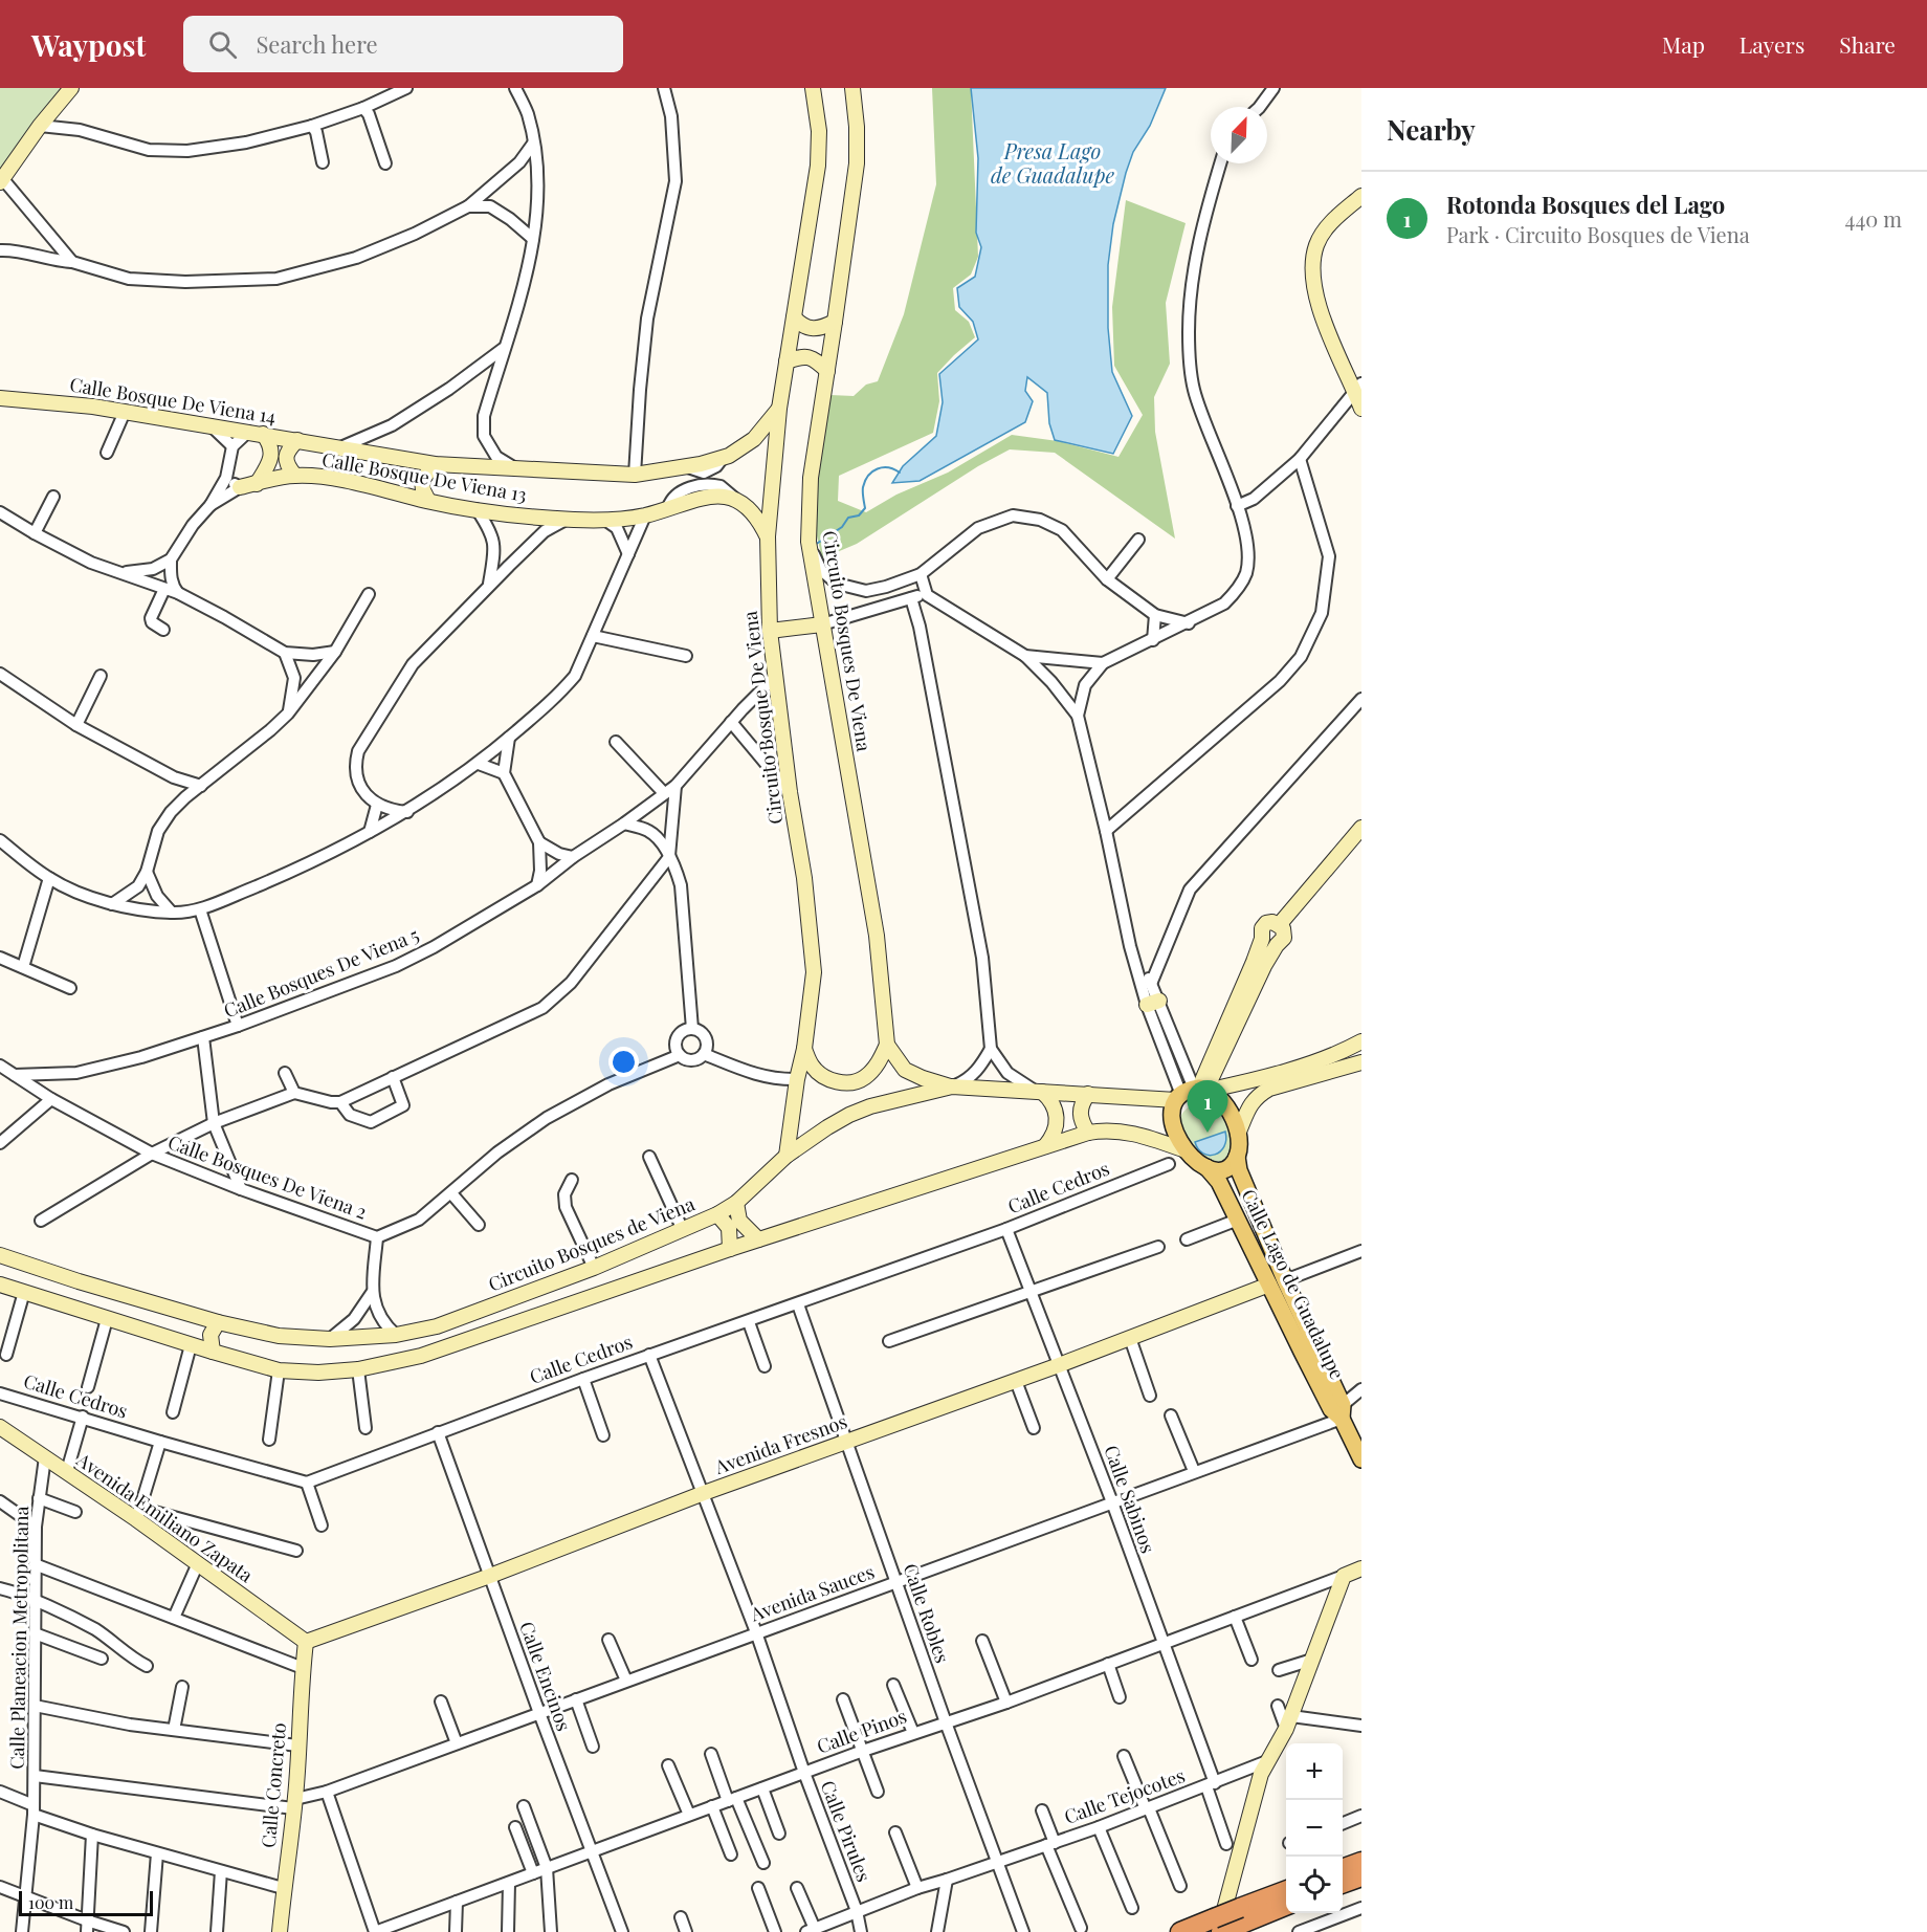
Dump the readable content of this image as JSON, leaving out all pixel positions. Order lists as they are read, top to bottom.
{
  "streets": {
    "main road": [
      "Calle Bosque De Viena 14",
      "Calle Bosque De Viena 13",
      "Circuito Bosques De Viena",
      "Circuito Bosque De Viena",
      "Circuito Bosques de Viena",
      "Calle Lago de Guadalupe",
      "Avenida Fresnos",
      "Avenida Emiliano Zapata",
      "Calle Pinos",
      "Calle Concreto"
    ],
    "street": [
      "Calle Bosques De Viena 5",
      "Calle Bosques De Viena 2",
      "Calle Cedros",
      "Calle Sabinos",
      "Avenida Sauces",
      "Calle Robles",
      "Calle Planeacion Metropolitana",
      "Calle Encinos",
      "Calle Tejocotes",
      "Calle Pirules"
    ]
  },
  "crossings": [
    ["Calle Bosque De Viena 14", "Calle Bosque De Viena 13"],
    ["Calle Bosque De Viena 13", "Circuito Bosque De Viena"],
    ["Circuito Bosque De Viena", "Calle Bosques De Viena 5"],
    ["Circuito Bosque De Viena", "Circuito Bosques de Viena"],
    ["Calle Bosques De Viena 5", "Calle Bosques De Viena 2"],
    ["Calle Cedros", "Calle Sabinos"],
    ["Calle Cedros", "Calle Robles"],
    ["Calle Cedros", "Calle Encinos"],
    ["Calle Cedros", "Calle Pirules"],
    ["Circuito Bosques de Viena", "Calle Lago de Guadalupe"],
    ["Calle Lago de Guadalupe", "Avenida Fresnos"],
    ["Calle Lago de Guadalupe", "Avenida Sauces"],
    ["Avenida Fresnos", "Calle Sabinos"],
    ["Avenida Fresnos", "Avenida Emiliano Zapata"],
    ["Avenida Fresnos", "Calle Robles"],
    ["Avenida Fresnos", "Calle Encinos"],
    ["Avenida Fresnos", "Calle Concreto"],
    ["Avenida Fresnos", "Calle Pirules"],
    ["Calle Sabinos", "Avenida Sauces"],
    ["Calle Sabinos", "Calle Pinos"],
    ["Calle Sabinos", "Calle Tejocotes"],
    ["Avenida Emiliano Zapata", "Calle Planeacion Metropolitana"],
    ["Avenida Emiliano Zapata", "Calle Concreto"],
    ["Avenida Sauces", "Calle Robles"],
    ["Avenida Sauces", "Calle Encinos"],
    ["Avenida Sauces", "Calle Concreto"],
    ["Avenida Sauces", "Calle Pirules"],
    ["Calle Robles", "Calle Pinos"],
    ["Calle Robles", "Calle Tejocotes"],
    ["Calle Encinos", "Calle Pinos"],
    ["Calle Pinos", "Calle Pirules"],
    ["Calle Tejocotes", "Calle Pirules"]
  ],
  "water": ["Presa Lago de Guadalupe"],
  "scale_bar": "100 m",
  "north": "top right",
  "page": {
    "header": "Waypost",
    "search": "Search here",
    "nav": ["Map", "Layers", "Share"],
    "heading": "Nearby",
    "list": [
      {
        "mark": "1",
        "name": "Rotonda Bosques del Lago",
        "note": "Park · Circuito Bosques de Viena",
        "value": "440 m"
      }
    ],
    "pins": "1",
    "map_buttons": ["+", "−"],
    "scale": "100 m"
  }
}
